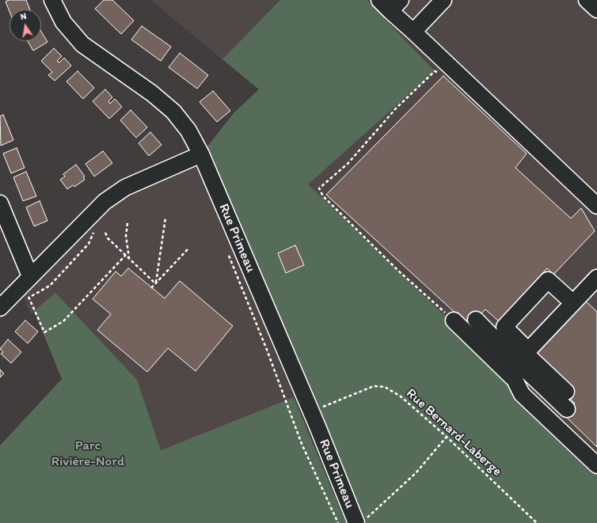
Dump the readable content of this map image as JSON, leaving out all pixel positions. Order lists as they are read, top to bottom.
{
  "streets": {
    "street": ["Rue Primeau"],
    "path": ["Rue Bernard-Laberge"]
  },
  "crossings": [
    ["Rue Primeau", "Rue Bernard-Laberge"]
  ],
  "parks": ["Parc Rivière-Nord"],
  "north": "top"
}
